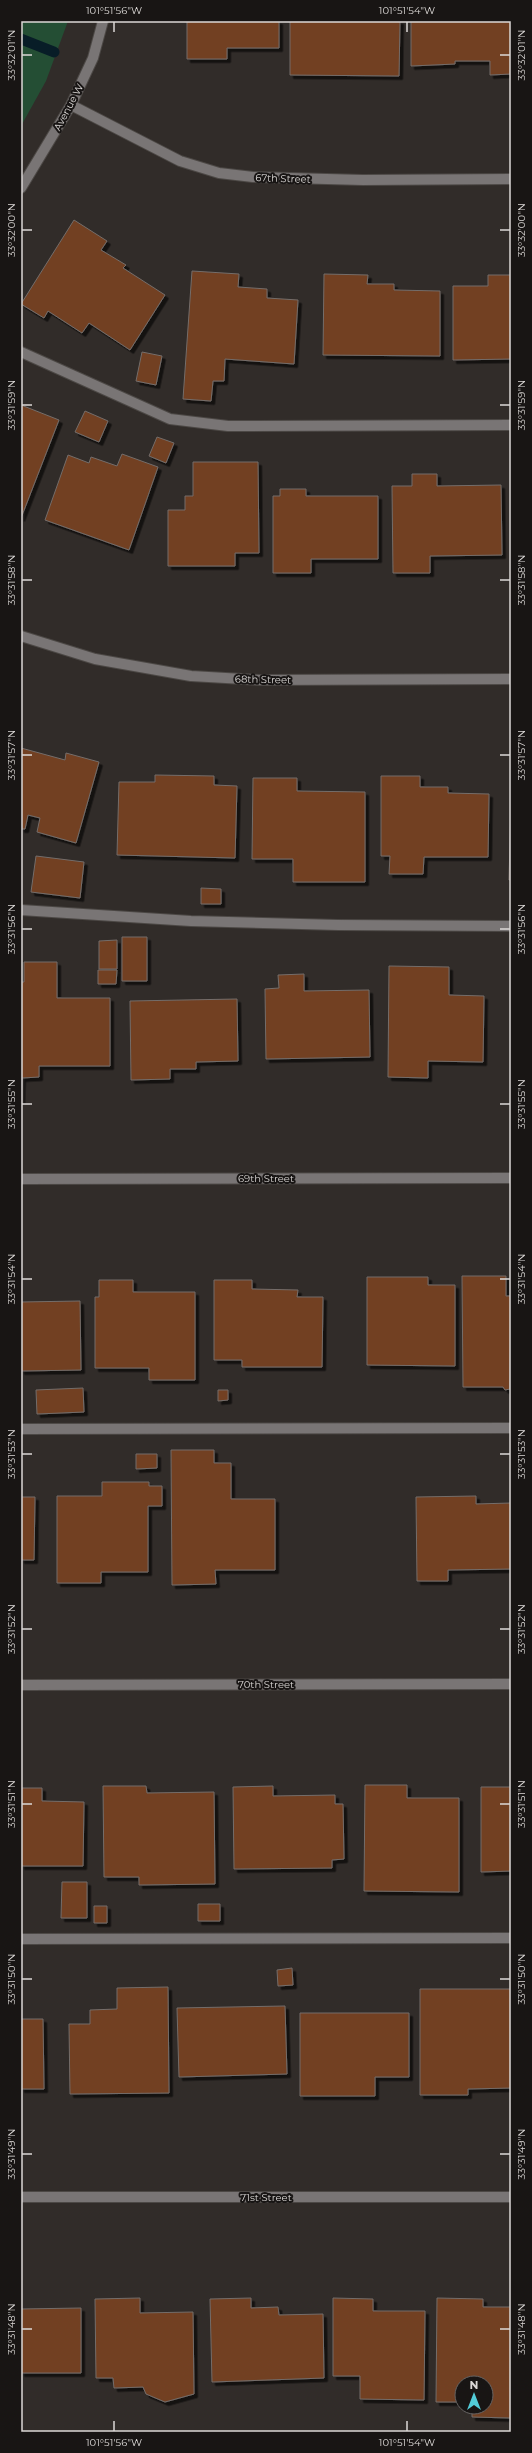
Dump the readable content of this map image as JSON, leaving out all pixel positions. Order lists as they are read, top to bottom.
{
  "streets": {
    "street": [
      "Avenue W",
      "67th Street",
      "68th Street",
      "69th Street",
      "70th Street",
      "71st Street"
    ]
  },
  "crossings": [
    ["Avenue W", "67th Street"]
  ],
  "north": "top",
  "coordinates": [
    "101°51'56\"W",
    "101°51'54\"W",
    "33°32'01\"N",
    "33°32'00\"N",
    "33°31'59\"N",
    "33°31'58\"N",
    "33°31'57\"N",
    "33°31'56\"N",
    "33°31'55\"N",
    "33°31'54\"N",
    "33°31'53\"N",
    "33°31'52\"N",
    "33°31'51\"N",
    "33°31'50\"N",
    "33°31'49\"N",
    "33°31'48\"N"
  ]
}
